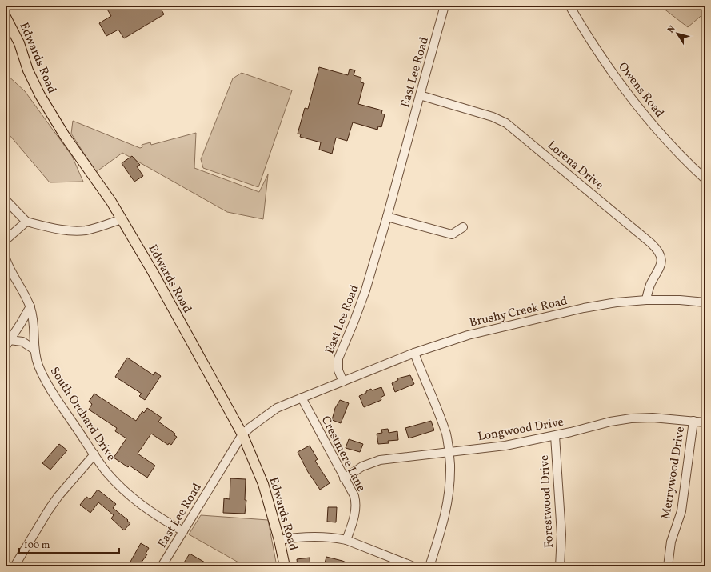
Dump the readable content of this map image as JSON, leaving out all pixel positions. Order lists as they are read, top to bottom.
{
  "streets": {
    "main road": ["Edwards Road"],
    "street": [
      "East Lee Road",
      "Owens Road",
      "Lorena Drive",
      "Brushy Creek Road",
      "South Orchard Drive",
      "Longwood Drive",
      "Crestmere Lane",
      "Merrywood Drive",
      "Forestwood Drive"
    ]
  },
  "crossings": [
    ["Edwards Road", "East Lee Road"],
    ["East Lee Road", "Lorena Drive"],
    ["East Lee Road", "Brushy Creek Road"],
    ["East Lee Road", "South Orchard Drive"],
    ["East Lee Road", "Crestmere Lane"],
    ["Lorena Drive", "Brushy Creek Road"],
    ["Longwood Drive", "Crestmere Lane"],
    ["Longwood Drive", "Merrywood Drive"],
    ["Longwood Drive", "Forestwood Drive"]
  ],
  "scale_bar": "100 m",
  "north": "top left"
}
